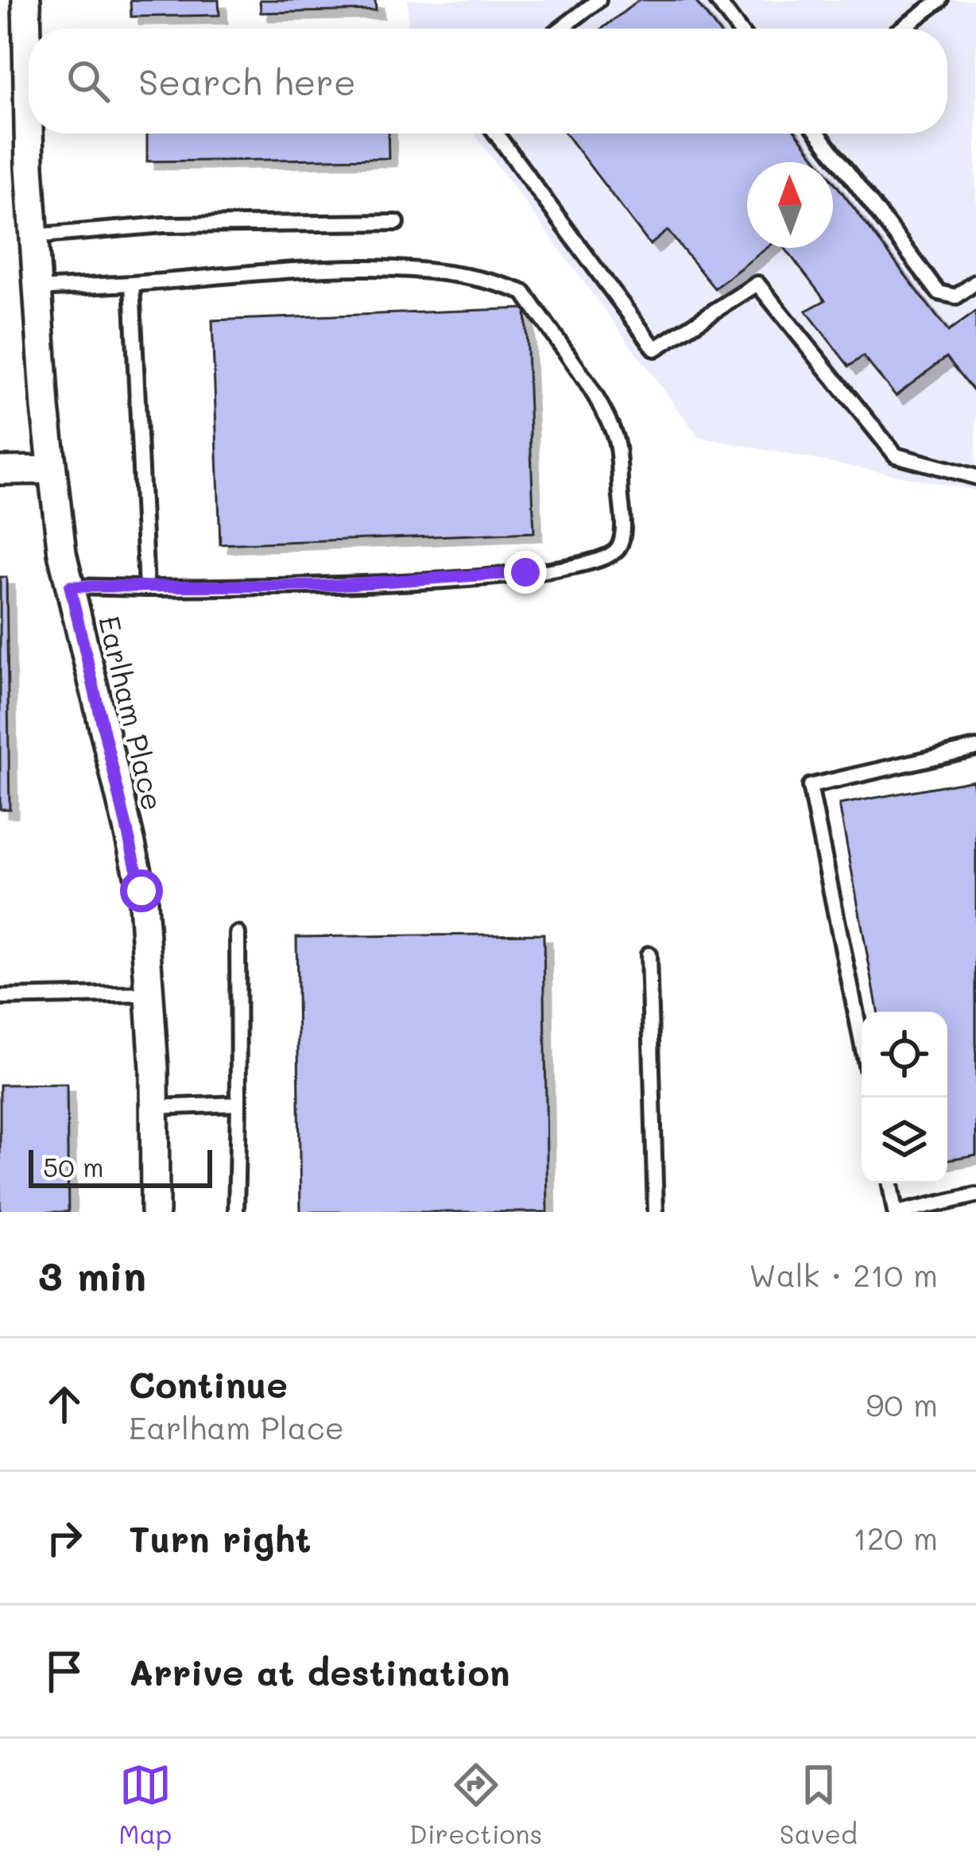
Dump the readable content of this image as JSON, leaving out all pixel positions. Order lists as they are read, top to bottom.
{
  "streets": {
    "street": ["Earlham Place"]
  },
  "scale_bar": "50 m",
  "north": "top",
  "page": {
    "search": "Search here",
    "scale": "50 m",
    "heading": ["3 min", "Walk · 210 m"],
    "list": [
      ["Continue", "Earlham Place", "90 m"],
      ["Turn right", "120 m"],
      "Arrive at destination"
    ],
    "nav": ["Map", "Directions", "Saved"]
  }
}
